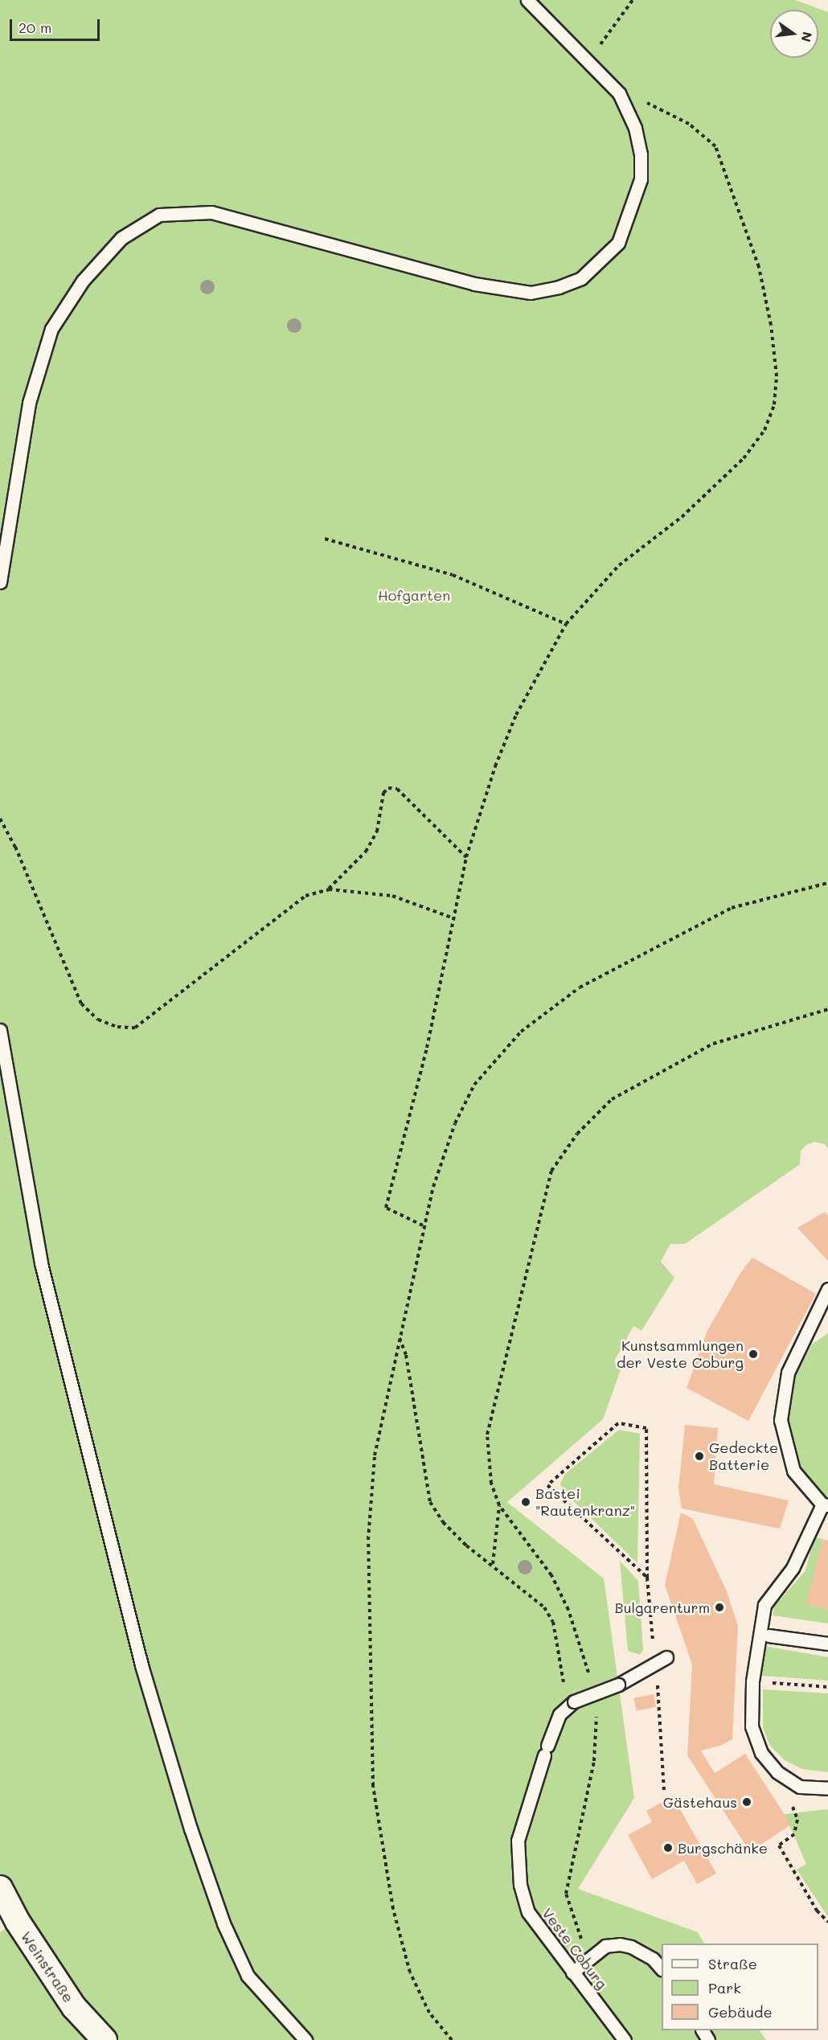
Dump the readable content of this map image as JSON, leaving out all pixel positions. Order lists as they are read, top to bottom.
{
  "streets": {
    "street": ["Weinstraße"],
    "lane": ["Veste Coburg"]
  },
  "parks": ["Hofgarten"],
  "places": [
    "Kunstsammlungen der Veste Coburg",
    "Gedeckte Batterie",
    "Bastei \"Rautenkranz\"",
    "Bulgarenturm",
    "Gästehaus",
    "Burgschänke"
  ],
  "legend": ["Straße", "Park", "Gebäude"],
  "scale_bar": "20 m",
  "north": "right"
}
